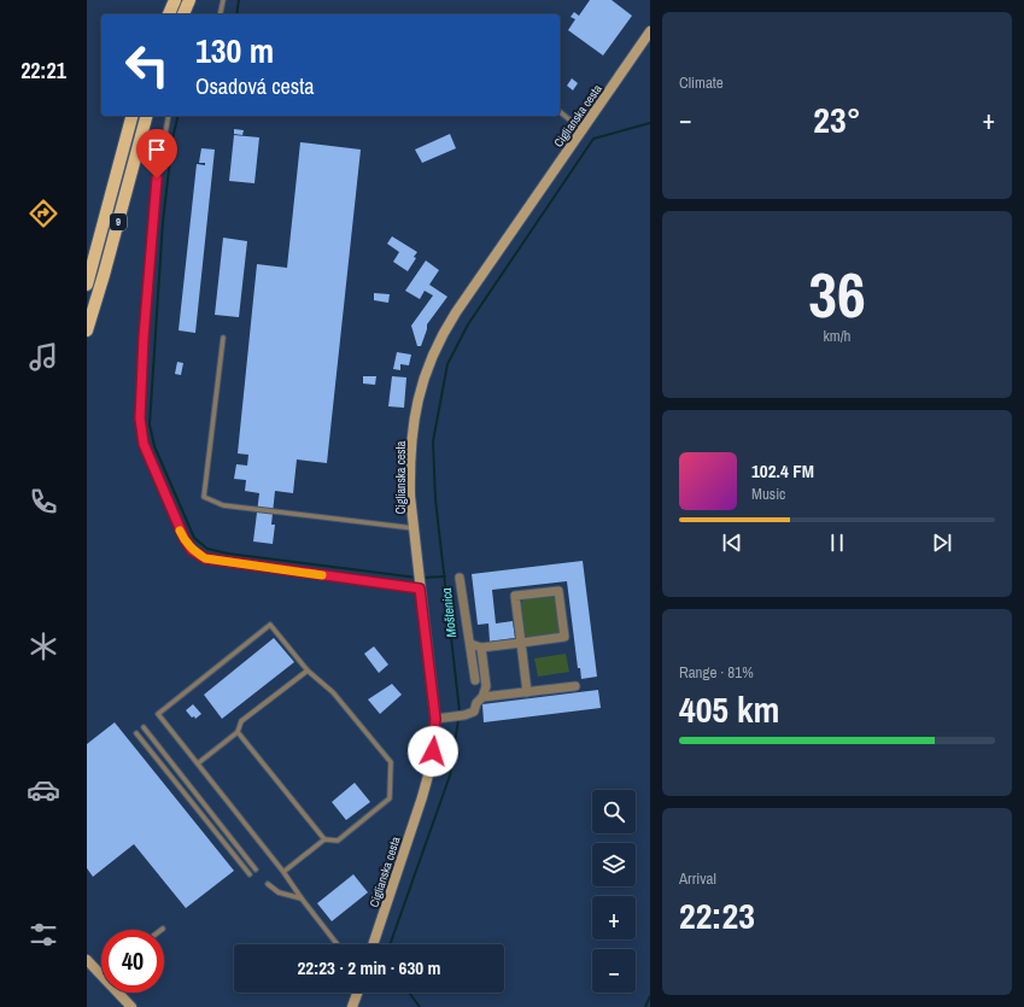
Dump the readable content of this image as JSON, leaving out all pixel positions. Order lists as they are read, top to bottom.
{
  "streets": {
    "main road": ["9"],
    "street": ["Ciglianska cesta"]
  },
  "water": ["Moštenica"],
  "page": {
    "tabs": "22:21",
    "tile": [
      "Climate",
      ["36", "km/h"],
      ["Range · 81%", "405 km"],
      ["Arrival", "22:23"]
    ],
    "turn": ["130 m", "Osadová cesta"],
    "heat": ["−", "23°", "+"],
    "song": ["102.4 FM", "Music"],
    "map_buttons": ["+", "−"],
    "limit": "40",
    "trip": "22:23 · 2 min · 630 m"
  }
}
